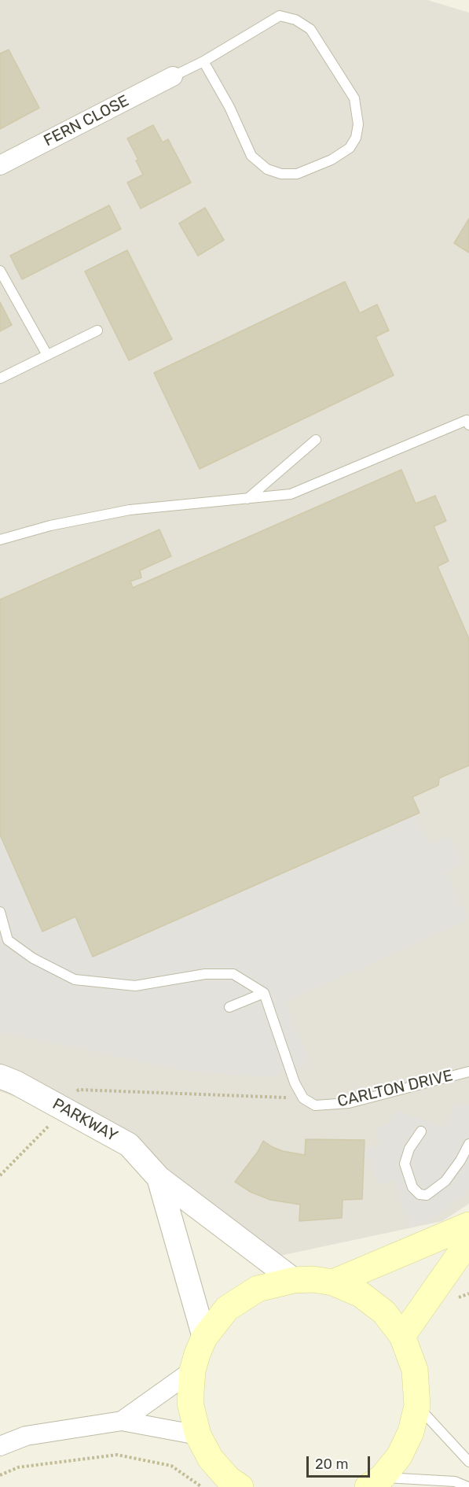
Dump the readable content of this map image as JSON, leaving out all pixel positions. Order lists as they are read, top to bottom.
{
  "streets": {
    "street": ["FERN CLOSE", "PARKWAY"],
    "lane": ["CARLTON DRIVE"]
  },
  "scale_bar": "20 m"
}
